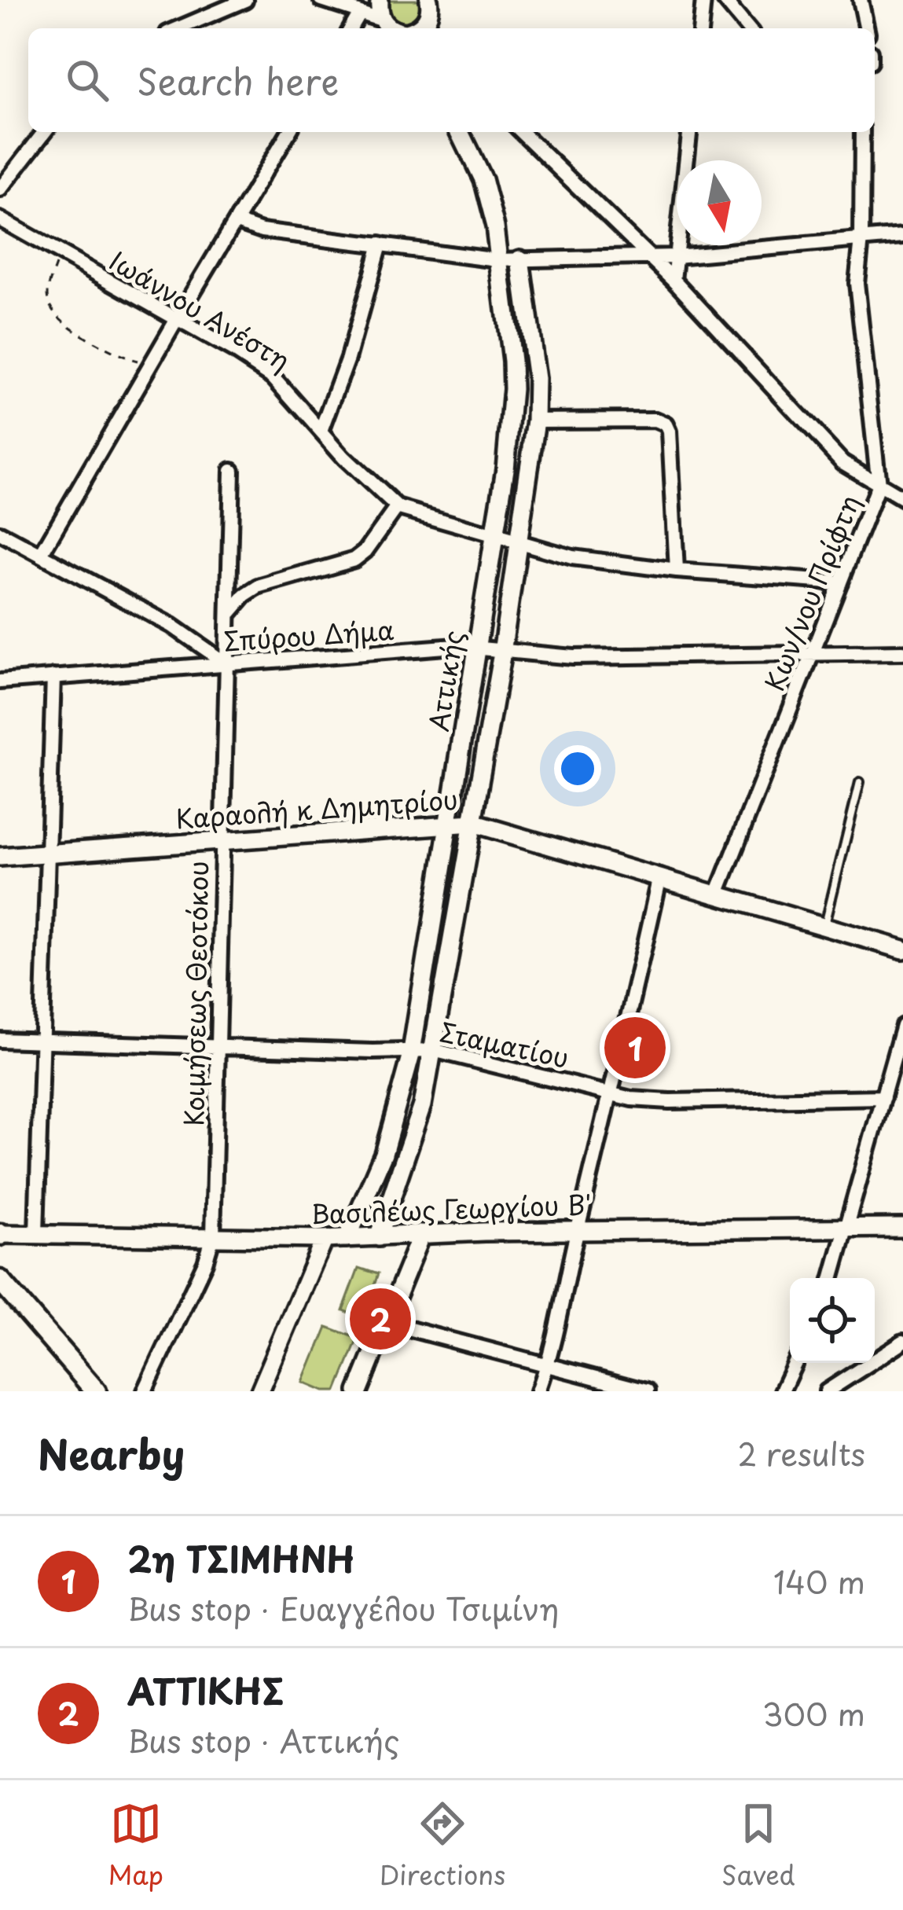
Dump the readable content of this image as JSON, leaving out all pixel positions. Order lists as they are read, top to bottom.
{
  "streets": {
    "street": [
      "Ιωάννου Ανέστη",
      "Κων/νου Πρίφτη",
      "Σπύρου Δήμα",
      "Αττικής",
      "Καραολή κ Δημητρίου",
      "Κοιμήσεως Θεοτόκου",
      "Σταματίου",
      "Βασιλέως Γεωργίου Β'"
    ]
  },
  "crossings": [
    ["Ιωάννου Ανέστη", "Κων/νου Πρίφτη"],
    ["Ιωάννου Ανέστη", "Αττικής"],
    ["Κων/νου Πρίφτη", "Σπύρου Δήμα"],
    ["Κων/νου Πρίφτη", "Καραολή κ Δημητρίου"],
    ["Σπύρου Δήμα", "Αττικής"],
    ["Σπύρου Δήμα", "Κοιμήσεως Θεοτόκου"],
    ["Αττικής", "Καραολή κ Δημητρίου"],
    ["Αττικής", "Σταματίου"],
    ["Αττικής", "Βασιλέως Γεωργίου Β'"],
    ["Καραολή κ Δημητρίου", "Κοιμήσεως Θεοτόκου"],
    ["Κοιμήσεως Θεοτόκου", "Σταματίου"],
    ["Κοιμήσεως Θεοτόκου", "Βασιλέως Γεωργίου Β'"]
  ],
  "north": "bottom",
  "page": {
    "search": "Search here",
    "pins": ["1", "2"],
    "heading": ["Nearby", "2 results"],
    "list": [
      {
        "mark": "1",
        "name": "2η ΤΣΙΜΗΝΗ",
        "note": "Bus stop · Ευαγγέλου Τσιμίνη",
        "value": "140 m"
      },
      {
        "mark": "2",
        "name": "ΑΤΤΙΚΗΣ",
        "note": "Bus stop · Αττικής",
        "value": "300 m"
      }
    ],
    "nav": ["Map", "Directions", "Saved"]
  }
}
